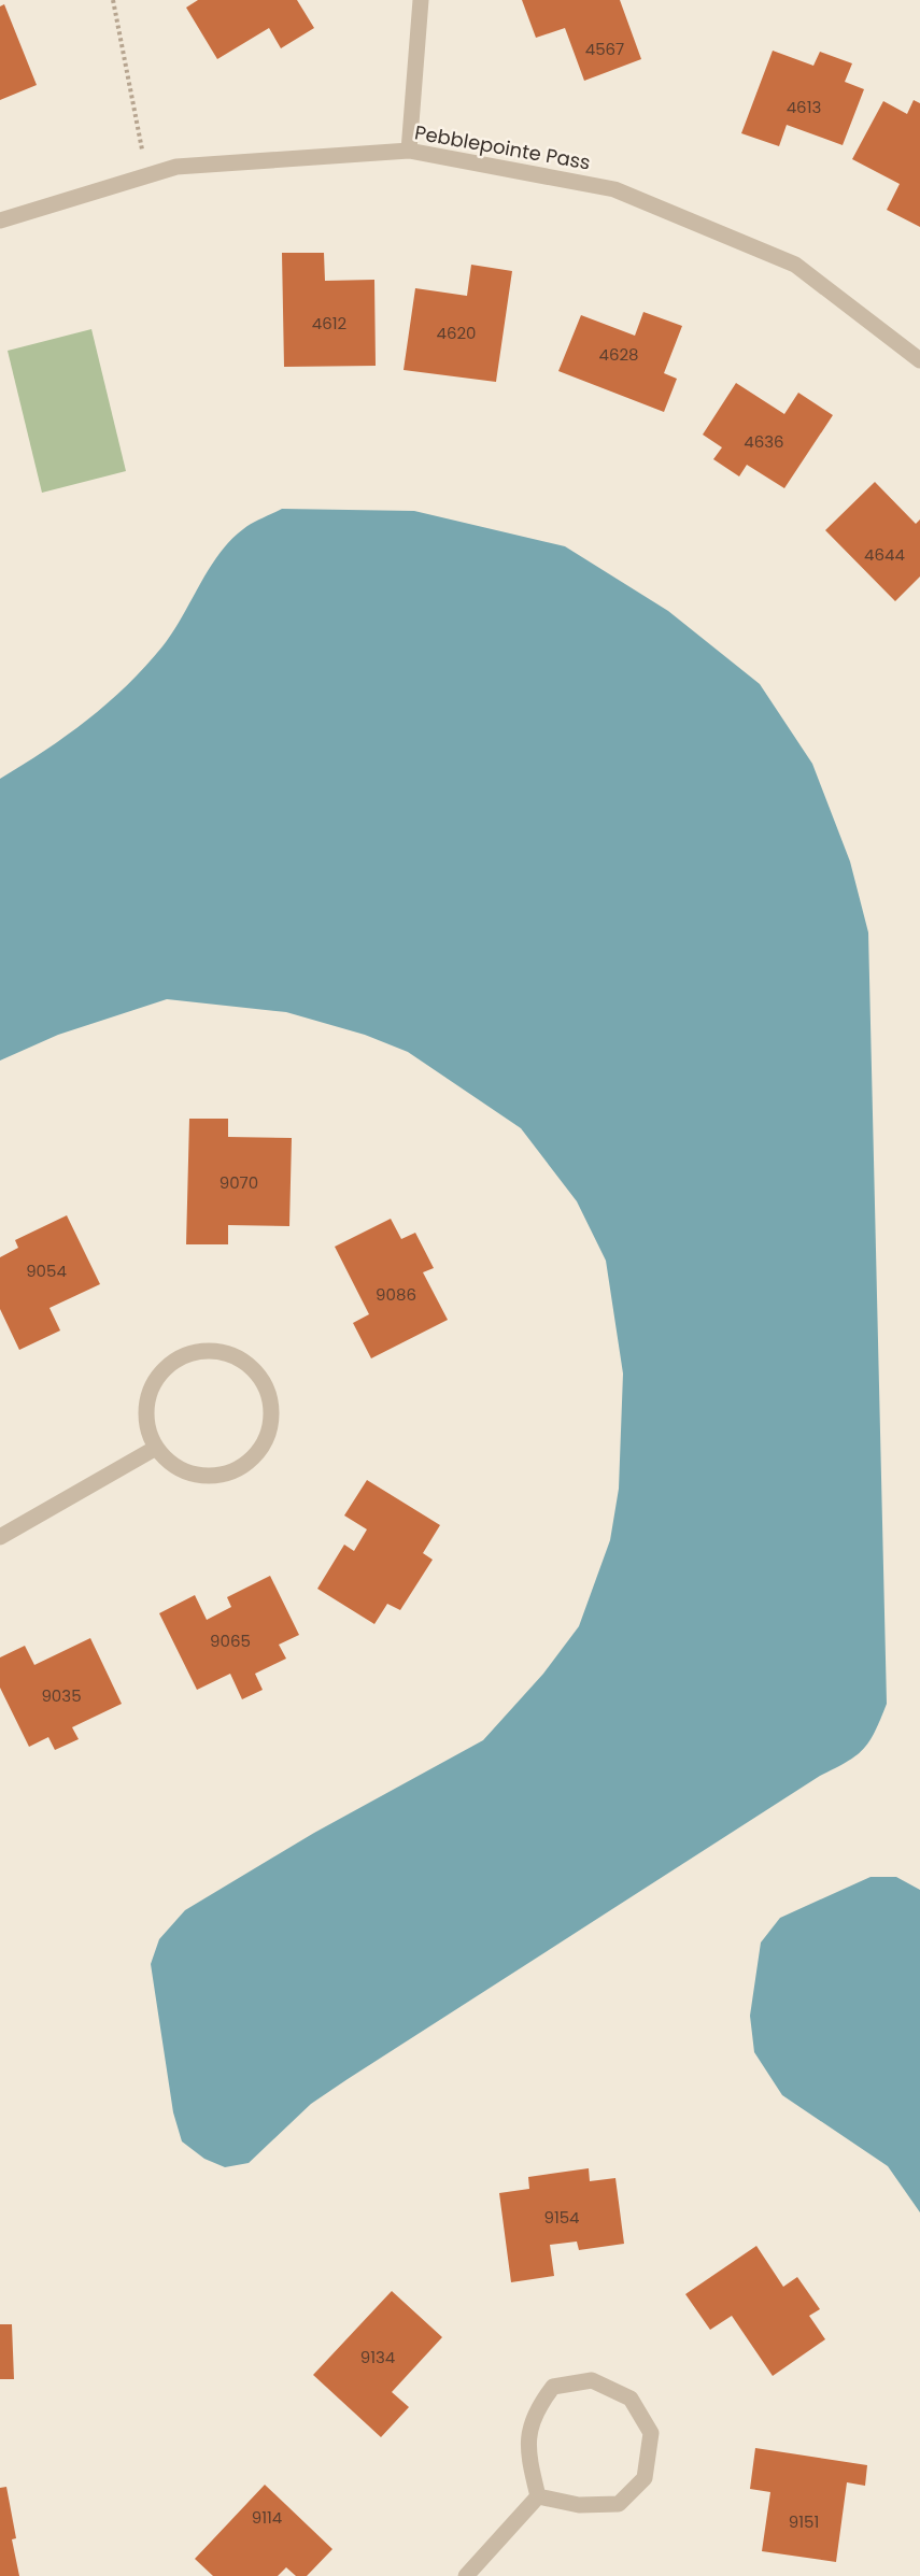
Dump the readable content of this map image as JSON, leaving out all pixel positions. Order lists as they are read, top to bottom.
{
  "streets": {
    "street": ["Pebblepointe Pass"]
  },
  "house_numbers": [
    "4567",
    "4613",
    "4612",
    "4620",
    "4628",
    "4636",
    "4644",
    "9070",
    "9054",
    "9086",
    "9065",
    "9035",
    "9154",
    "9134",
    "9114",
    "9151"
  ]
}
